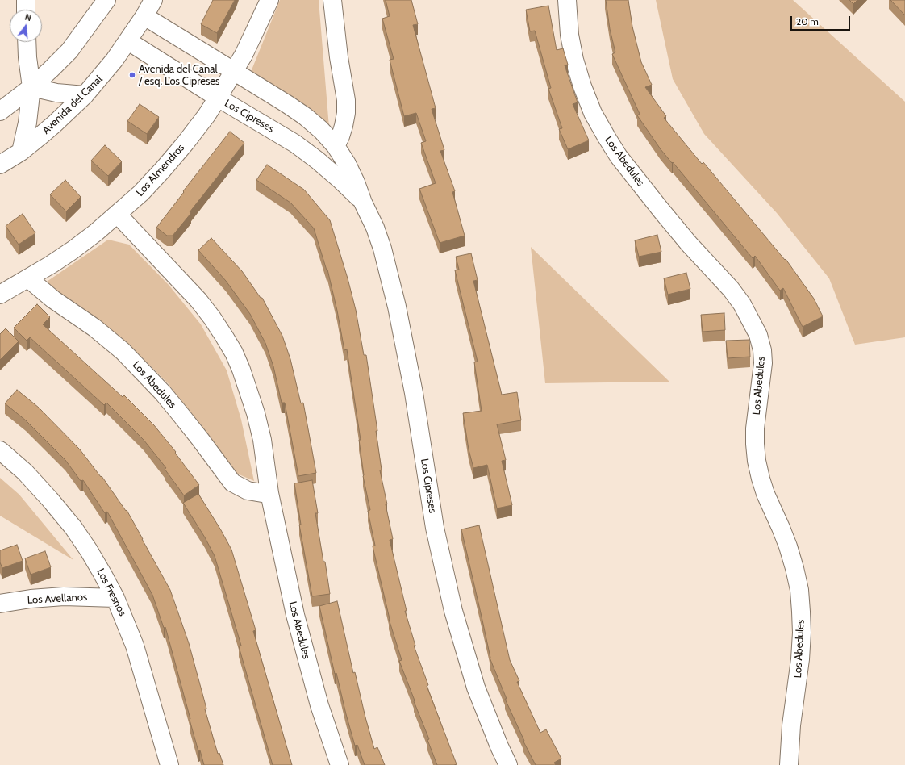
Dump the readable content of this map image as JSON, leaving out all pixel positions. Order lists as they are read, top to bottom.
{
  "streets": {
    "street": [
      "Avenida del Canal",
      "Los Cipreses",
      "Los Abedules",
      "Los Almendros",
      "Los Fresnos",
      "Los Avellanos"
    ]
  },
  "crossings": [
    ["Avenida del Canal", "Los Cipreses"],
    ["Los Cipreses", "Los Almendros"],
    ["Los Abedules", "Los Almendros"],
    ["Los Fresnos", "Los Avellanos"]
  ],
  "places": ["Avenida del Canal / esq. Los Cipreses"],
  "scale_bar": "20 m",
  "north": "top"
}
